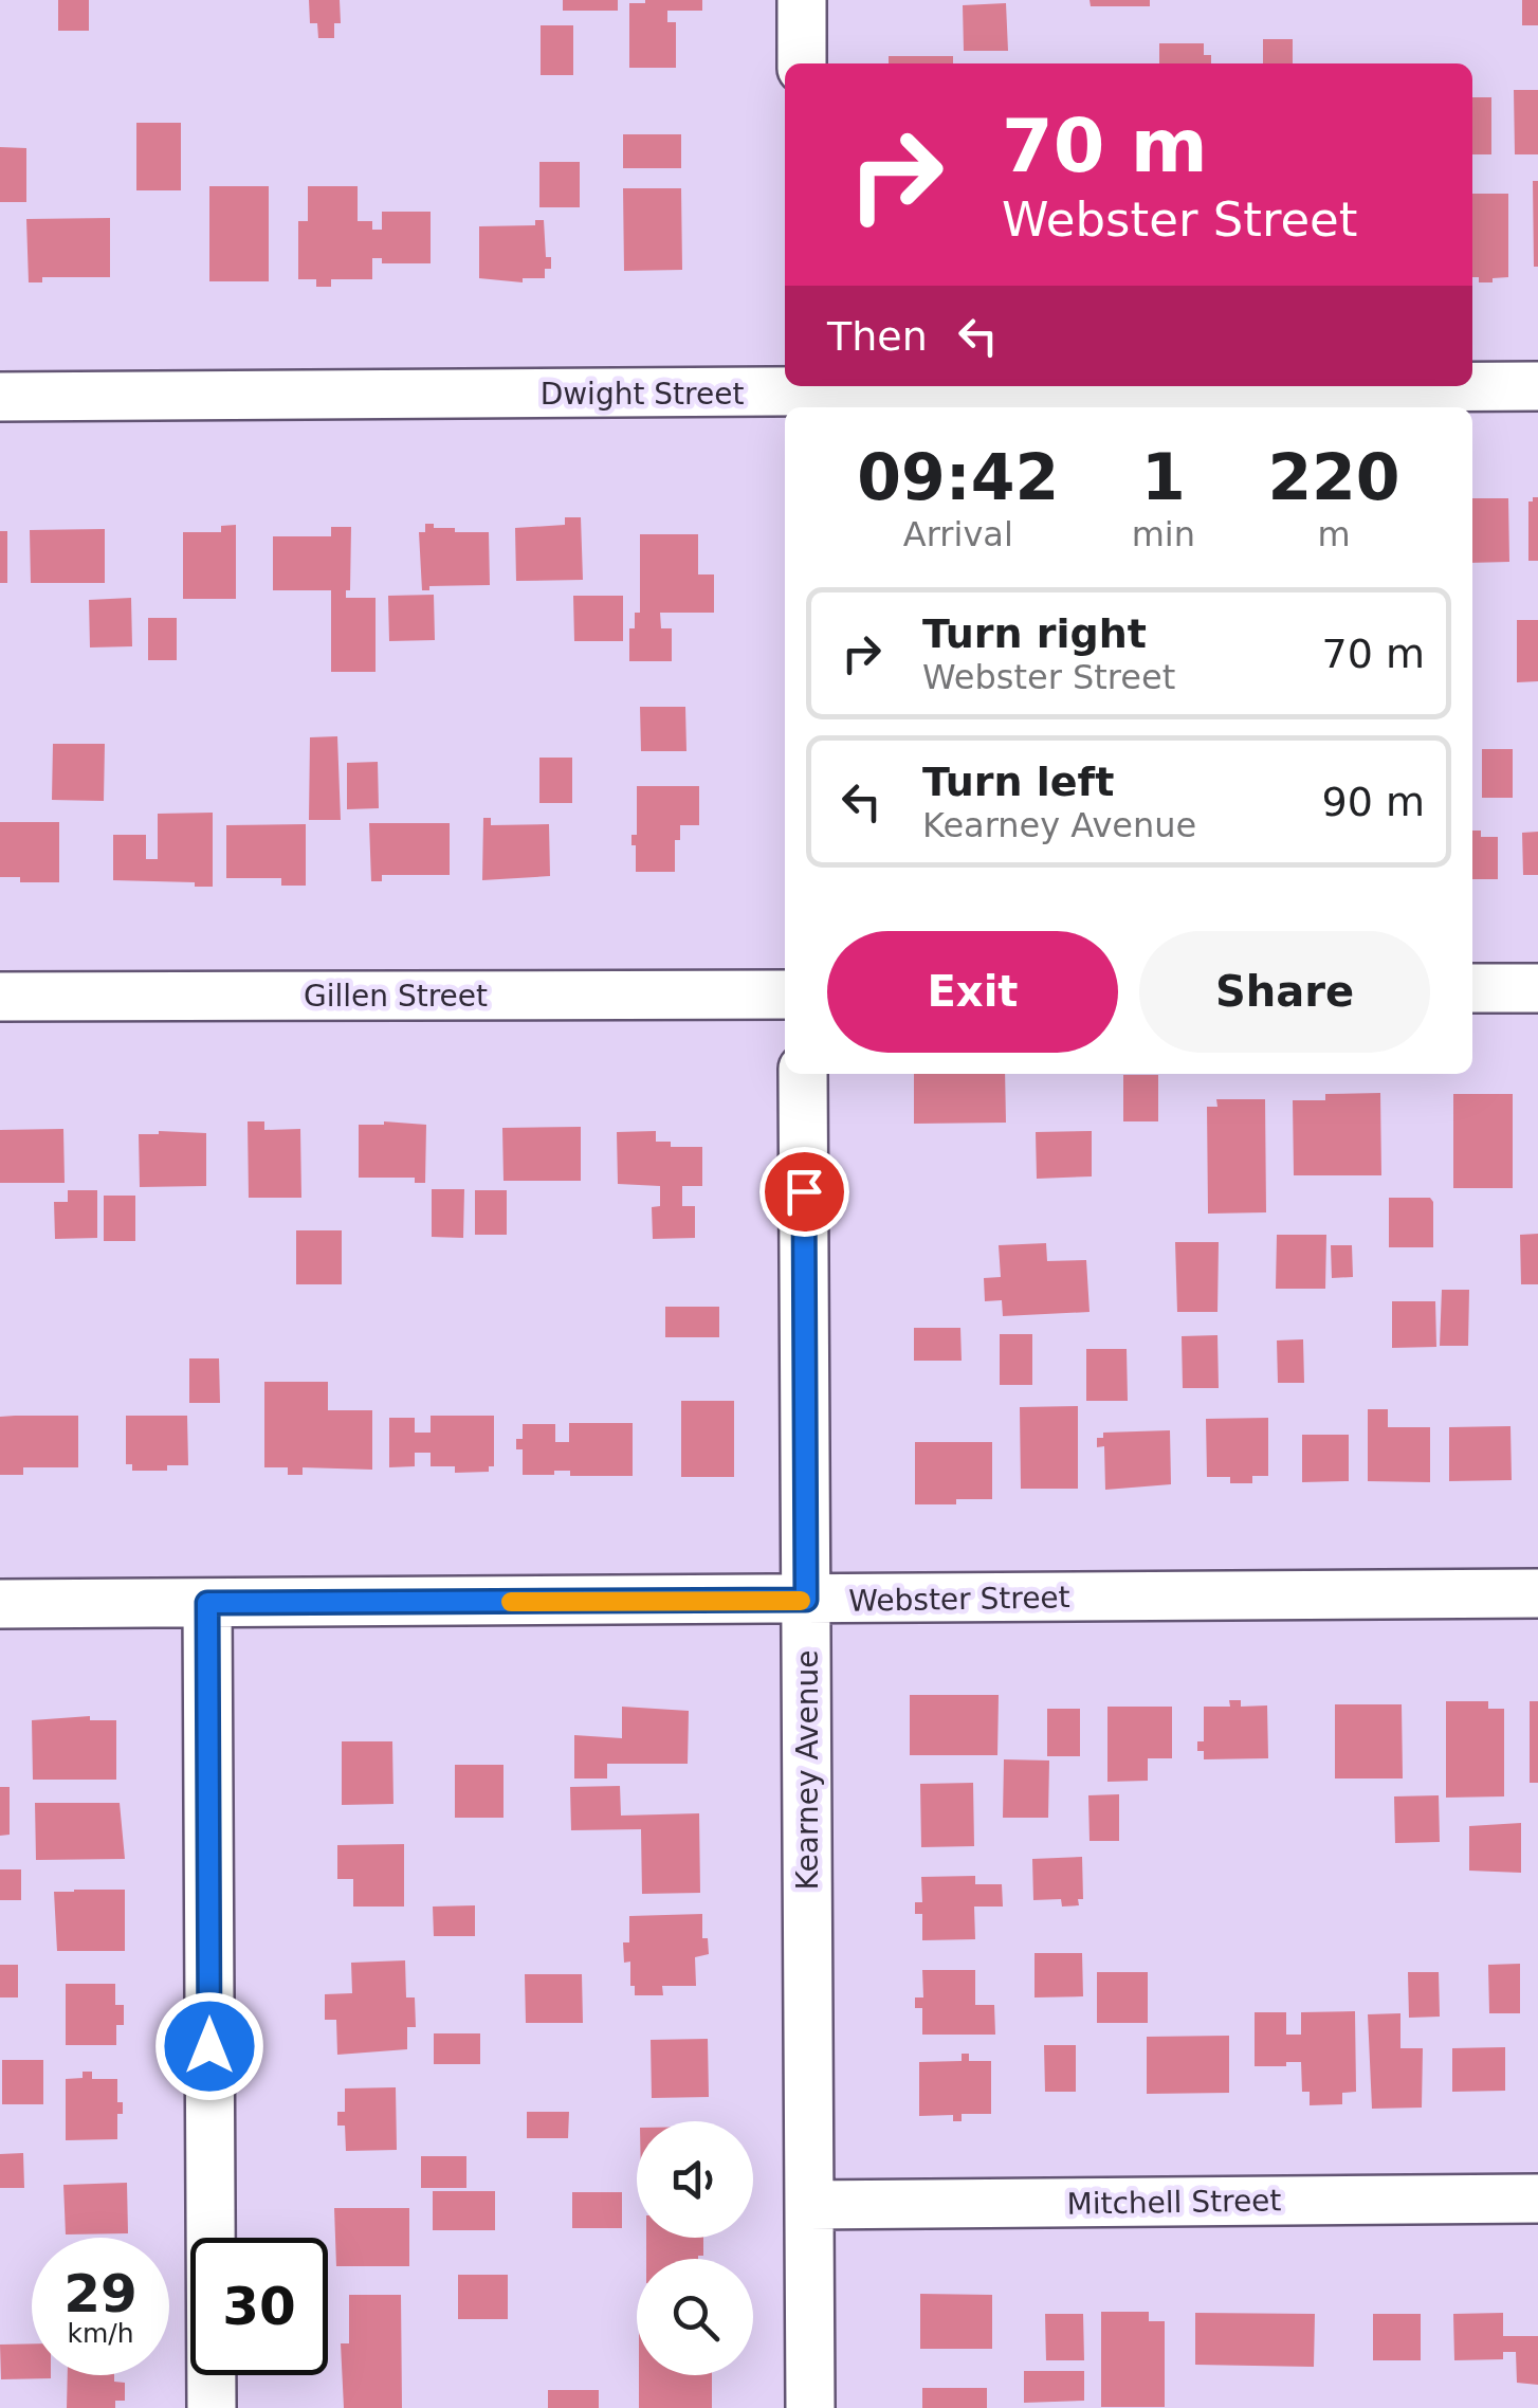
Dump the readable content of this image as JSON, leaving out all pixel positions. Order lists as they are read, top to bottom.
{
  "streets": {
    "street": [
      "Dwight Street",
      "Gillen Street",
      "Webster Street",
      "Kearney Avenue",
      "Mitchell Street"
    ]
  },
  "crossings": [
    ["Webster Street", "Kearney Avenue"],
    ["Kearney Avenue", "Mitchell Street"]
  ],
  "page": {
    "turn": ["70 m", "Webster Street"],
    "then": "Then",
    "eta": [
      "09:42",
      "Arrival",
      "1",
      "min",
      "220",
      "m"
    ],
    "list": [
      {
        "name": "Turn right",
        "note": "Webster Street",
        "value": "70 m"
      },
      {
        "name": "Turn left",
        "note": "Kearney Avenue",
        "value": "90 m"
      }
    ],
    "buttons": ["Exit", "Share"],
    "speed": "29 km/h",
    "limit": "30"
  }
}
